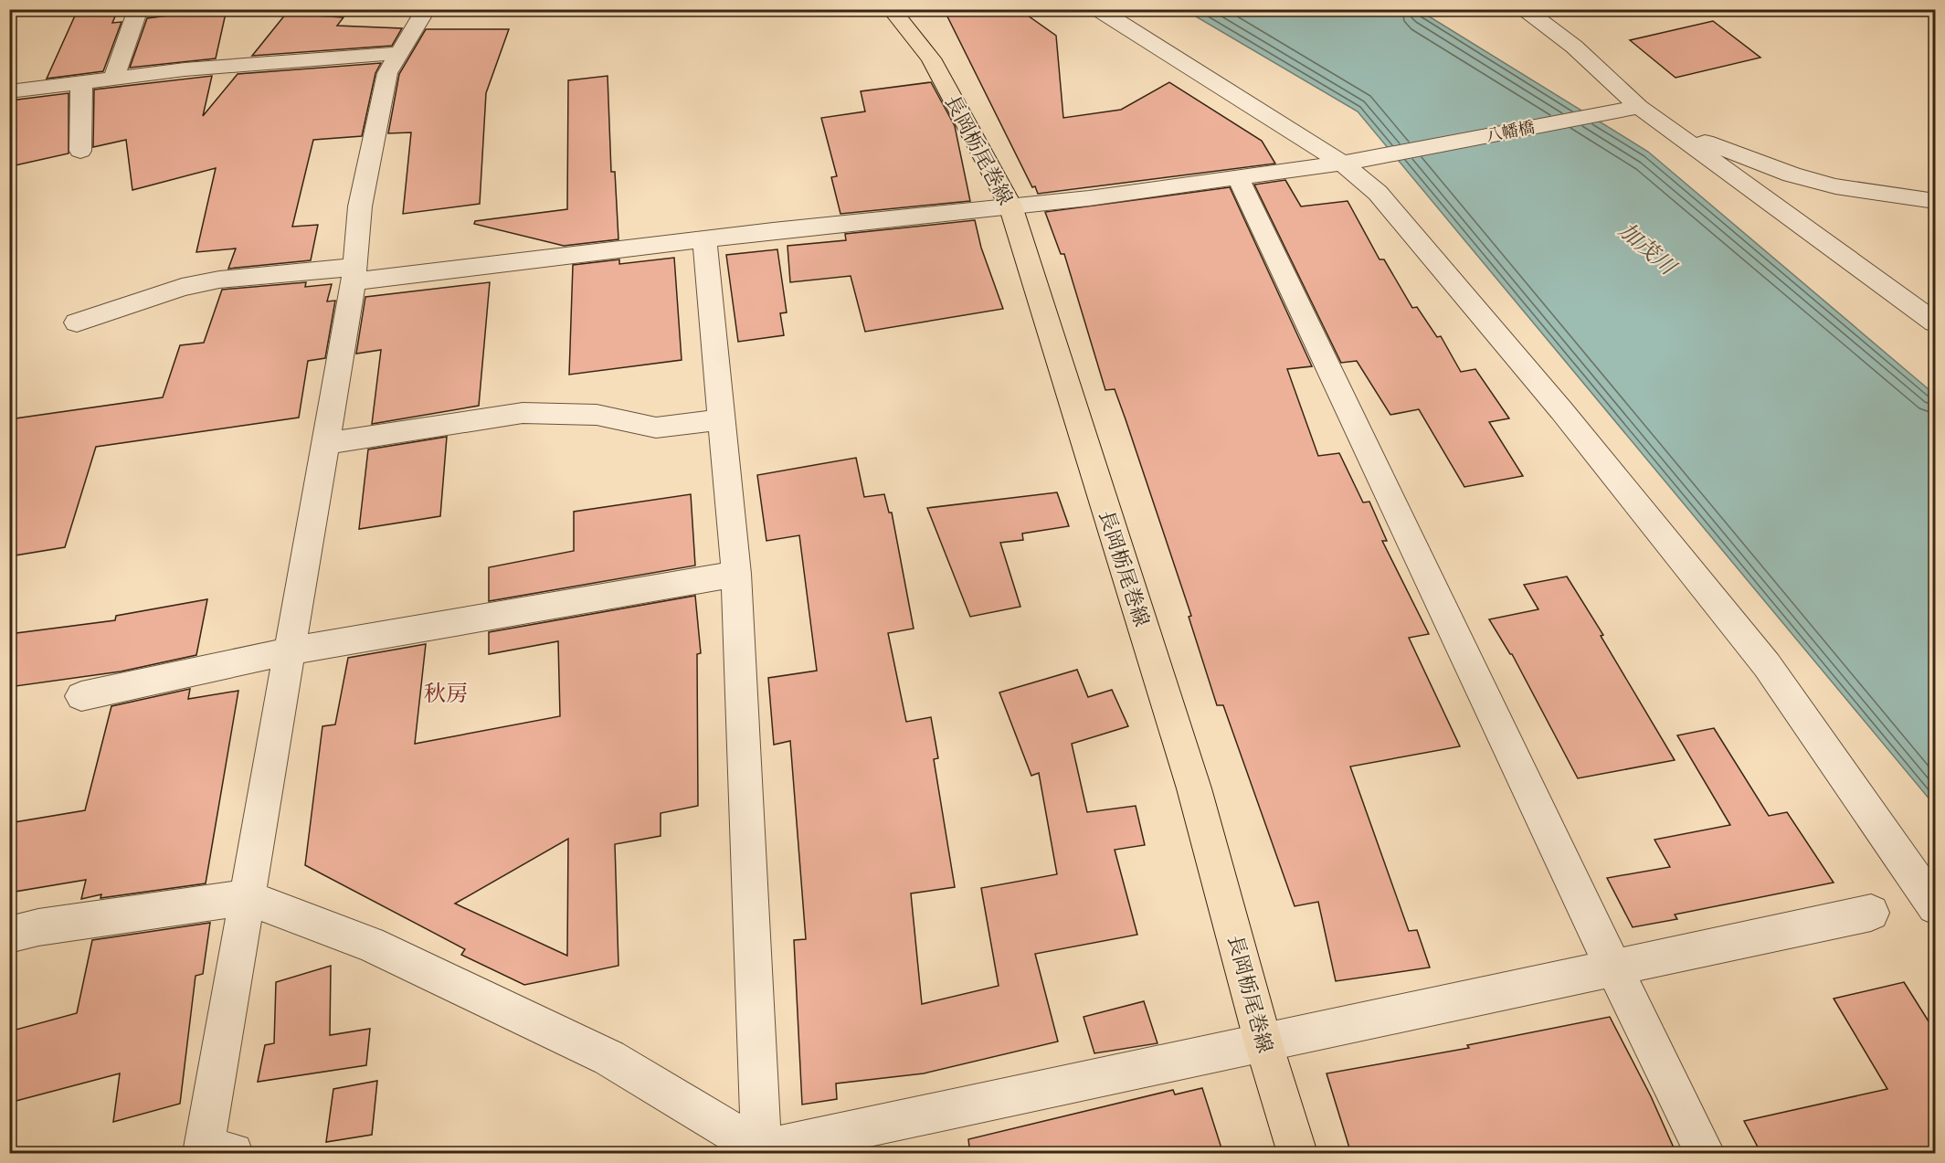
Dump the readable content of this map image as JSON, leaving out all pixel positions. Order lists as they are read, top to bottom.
{
  "streets": {
    "main road": ["長岡栃尾巻線"],
    "street": ["八幡橋"]
  },
  "crossings": [
    ["八幡橋", "長岡栃尾巻線"]
  ],
  "districts": ["秋房"],
  "water": ["加茂川"]
}
